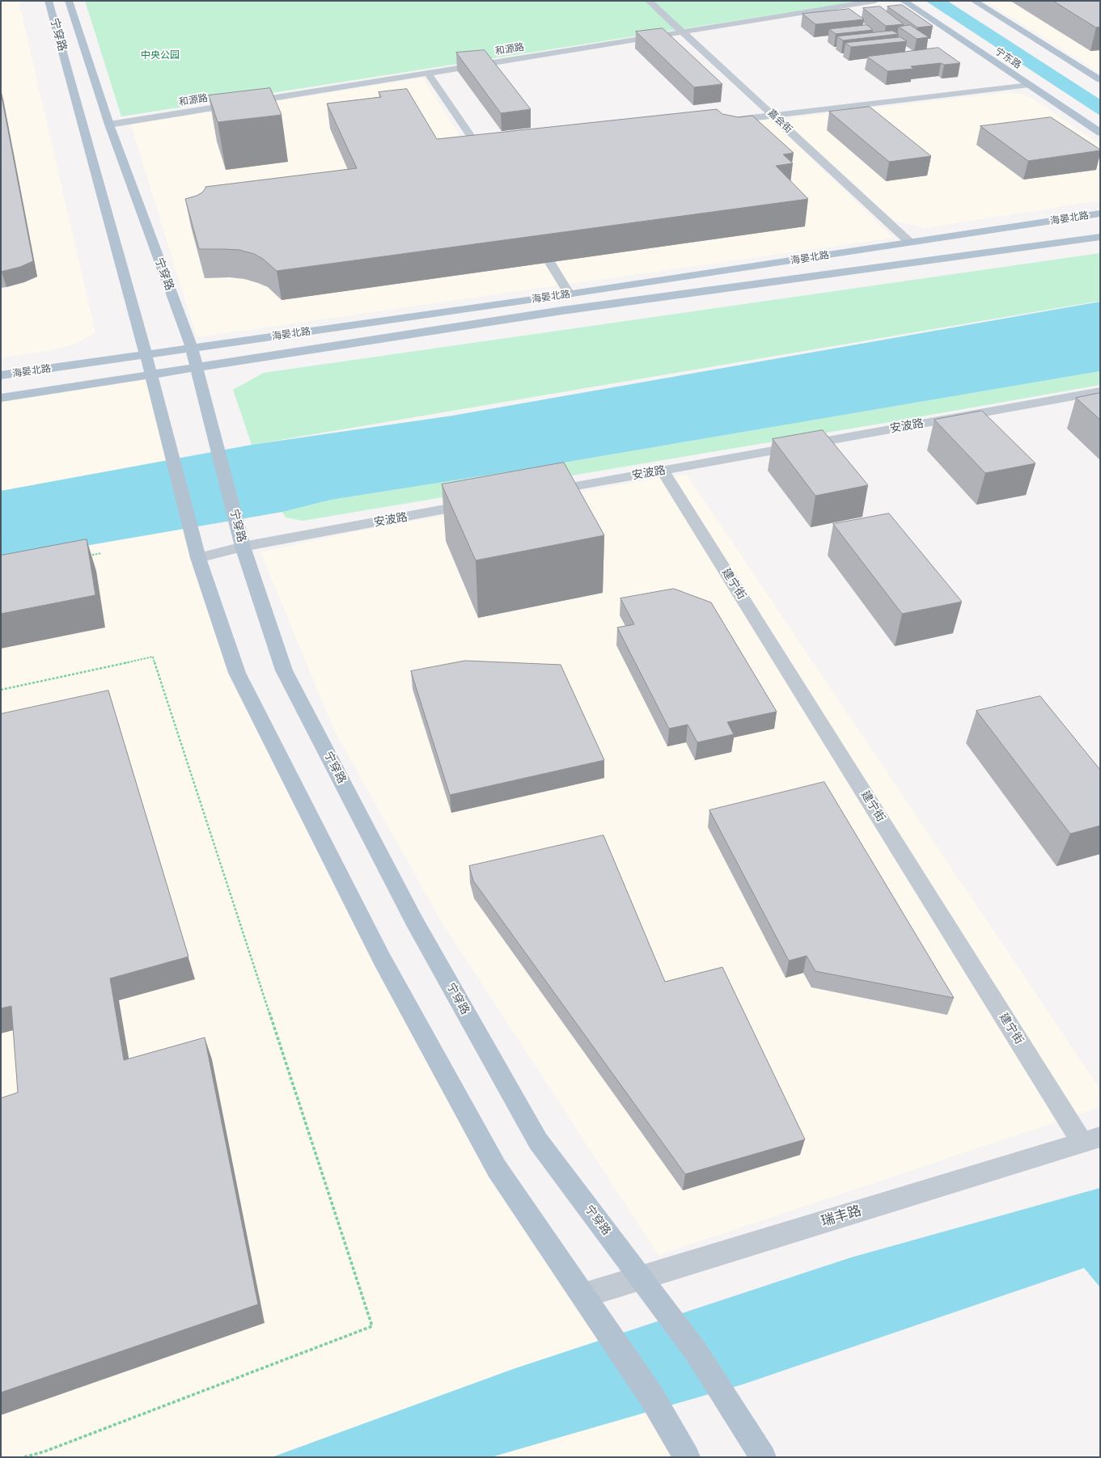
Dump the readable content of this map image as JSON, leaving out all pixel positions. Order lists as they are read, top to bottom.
{
  "streets": {
    "main road": ["宁穿路", "宁东路", "海晏北路"],
    "street": [
      "和源路",
      "嘉会街",
      "安波路",
      "建宁街",
      "瑞丰路"
    ]
  },
  "crossings": [
    ["宁穿路", "和源路"],
    ["宁穿路", "海晏北路"],
    ["宁穿路", "安波路"],
    ["宁穿路", "瑞丰路"],
    ["和源路", "嘉会街"],
    ["嘉会街", "海晏北路"],
    ["安波路", "建宁街"],
    ["建宁街", "瑞丰路"]
  ],
  "parks": ["中央公园"]
}
